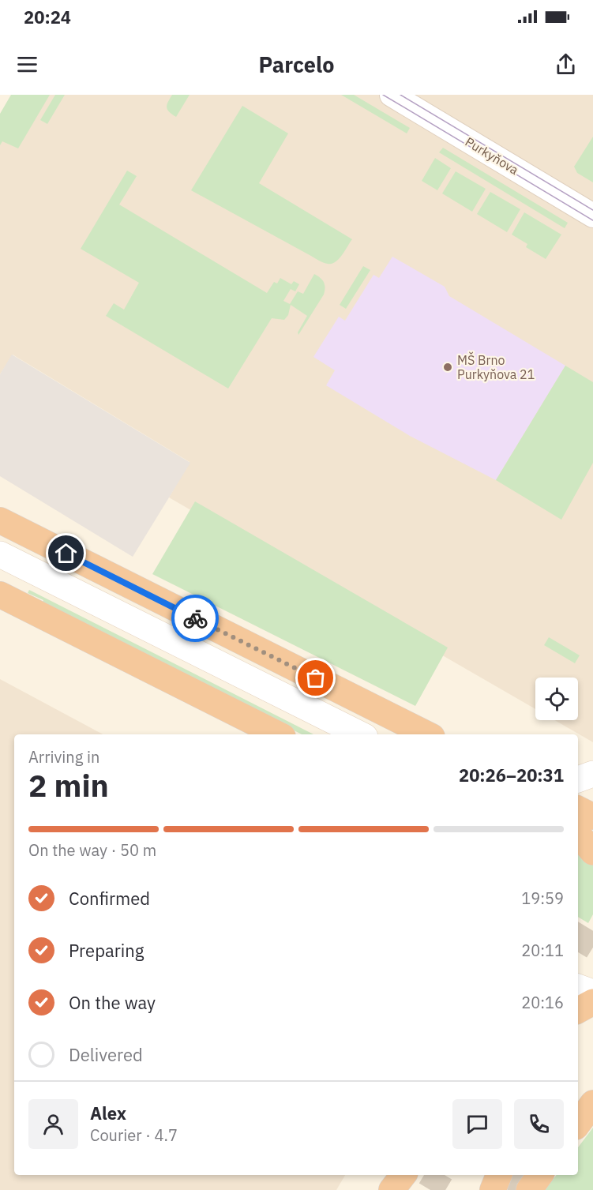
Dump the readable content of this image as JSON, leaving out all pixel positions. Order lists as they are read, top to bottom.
{
  "streets": {
    "street": ["Purkyňova"]
  },
  "places": ["MŠ Brno Purkyňova 21"],
  "page": {
    "status": "20:24",
    "header": "Parcelo",
    "heading": ["2 min", "Arriving in", "20:26–20:31"],
    "panel": ["Alex", "Courier · 4.7"],
    "bar": "On the way · 50 m",
    "list": [
      ["Confirmed", "19:59"],
      ["Preparing", "20:11"],
      ["On the way", "20:16"],
      "Delivered"
    ]
  }
}
